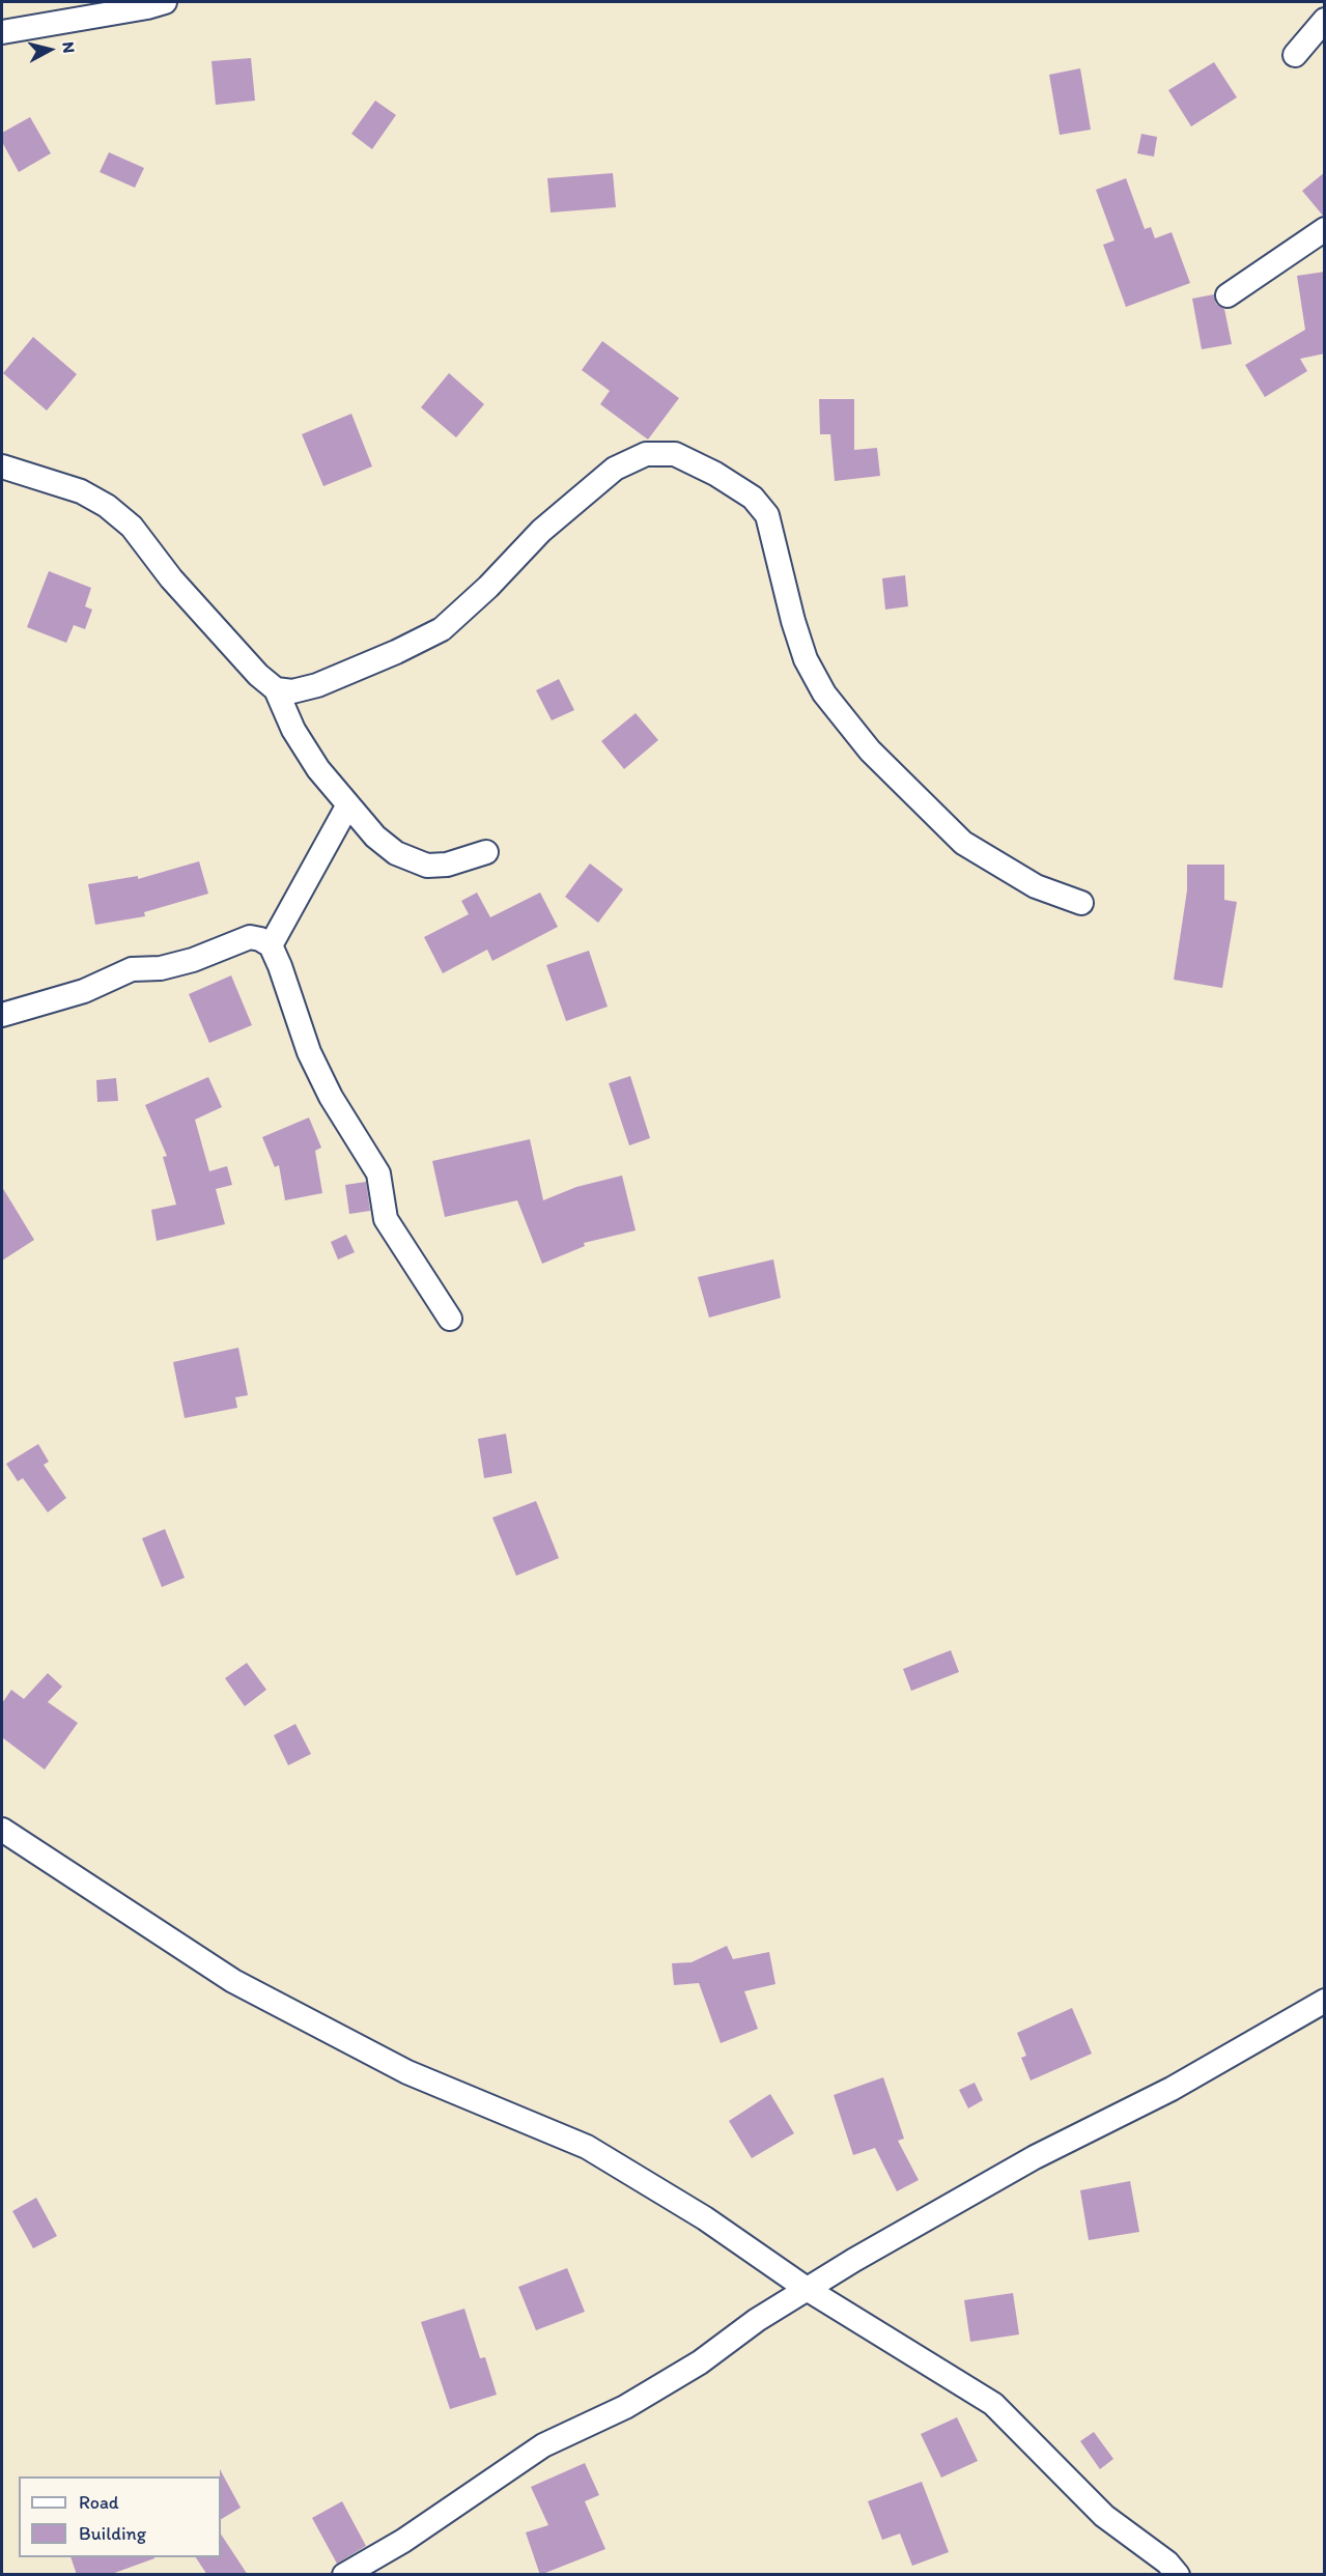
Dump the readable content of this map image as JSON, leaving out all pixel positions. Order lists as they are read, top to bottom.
{
  "legend": ["Road", "Building"],
  "north": "right"
}
